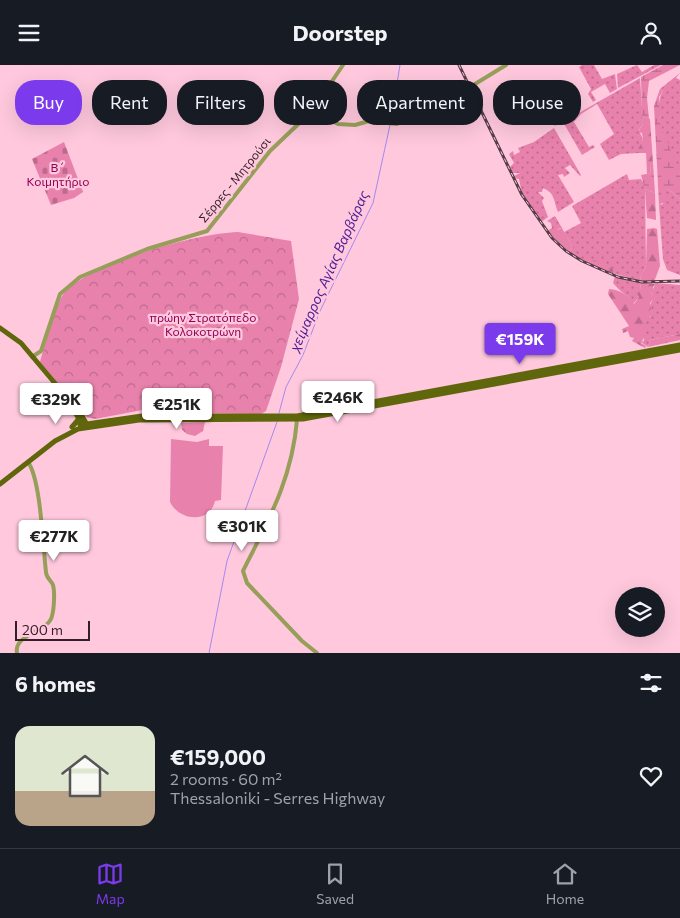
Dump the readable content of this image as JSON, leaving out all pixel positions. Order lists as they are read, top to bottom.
{
  "streets": {
    "street": ["Σέρρες - Μητρούσι"]
  },
  "water": ["χείμαρρος Αγίας Βαρβάρας"],
  "parks": ["Β΄ Κοιμητήριο", "πρώην Στρατόπεδο Κολοκοτρώνη"],
  "scale_bar": "200 m",
  "page": {
    "header": "Doorstep",
    "chip": [
      "Buy",
      "Rent",
      "Filters",
      "New",
      "Apartment",
      "House"
    ],
    "price": [
      "€159K",
      "€246K",
      "€329K",
      "€251K",
      "€301K",
      "€277K"
    ],
    "scale": "200 m",
    "heading": "6 homes",
    "list": [
      {
        "name": "€159,000",
        "note": "2 rooms · 60 m² · Thessaloniki - Serres Highway"
      }
    ],
    "tabs": ["Map", "Saved", "Home"]
  }
}
